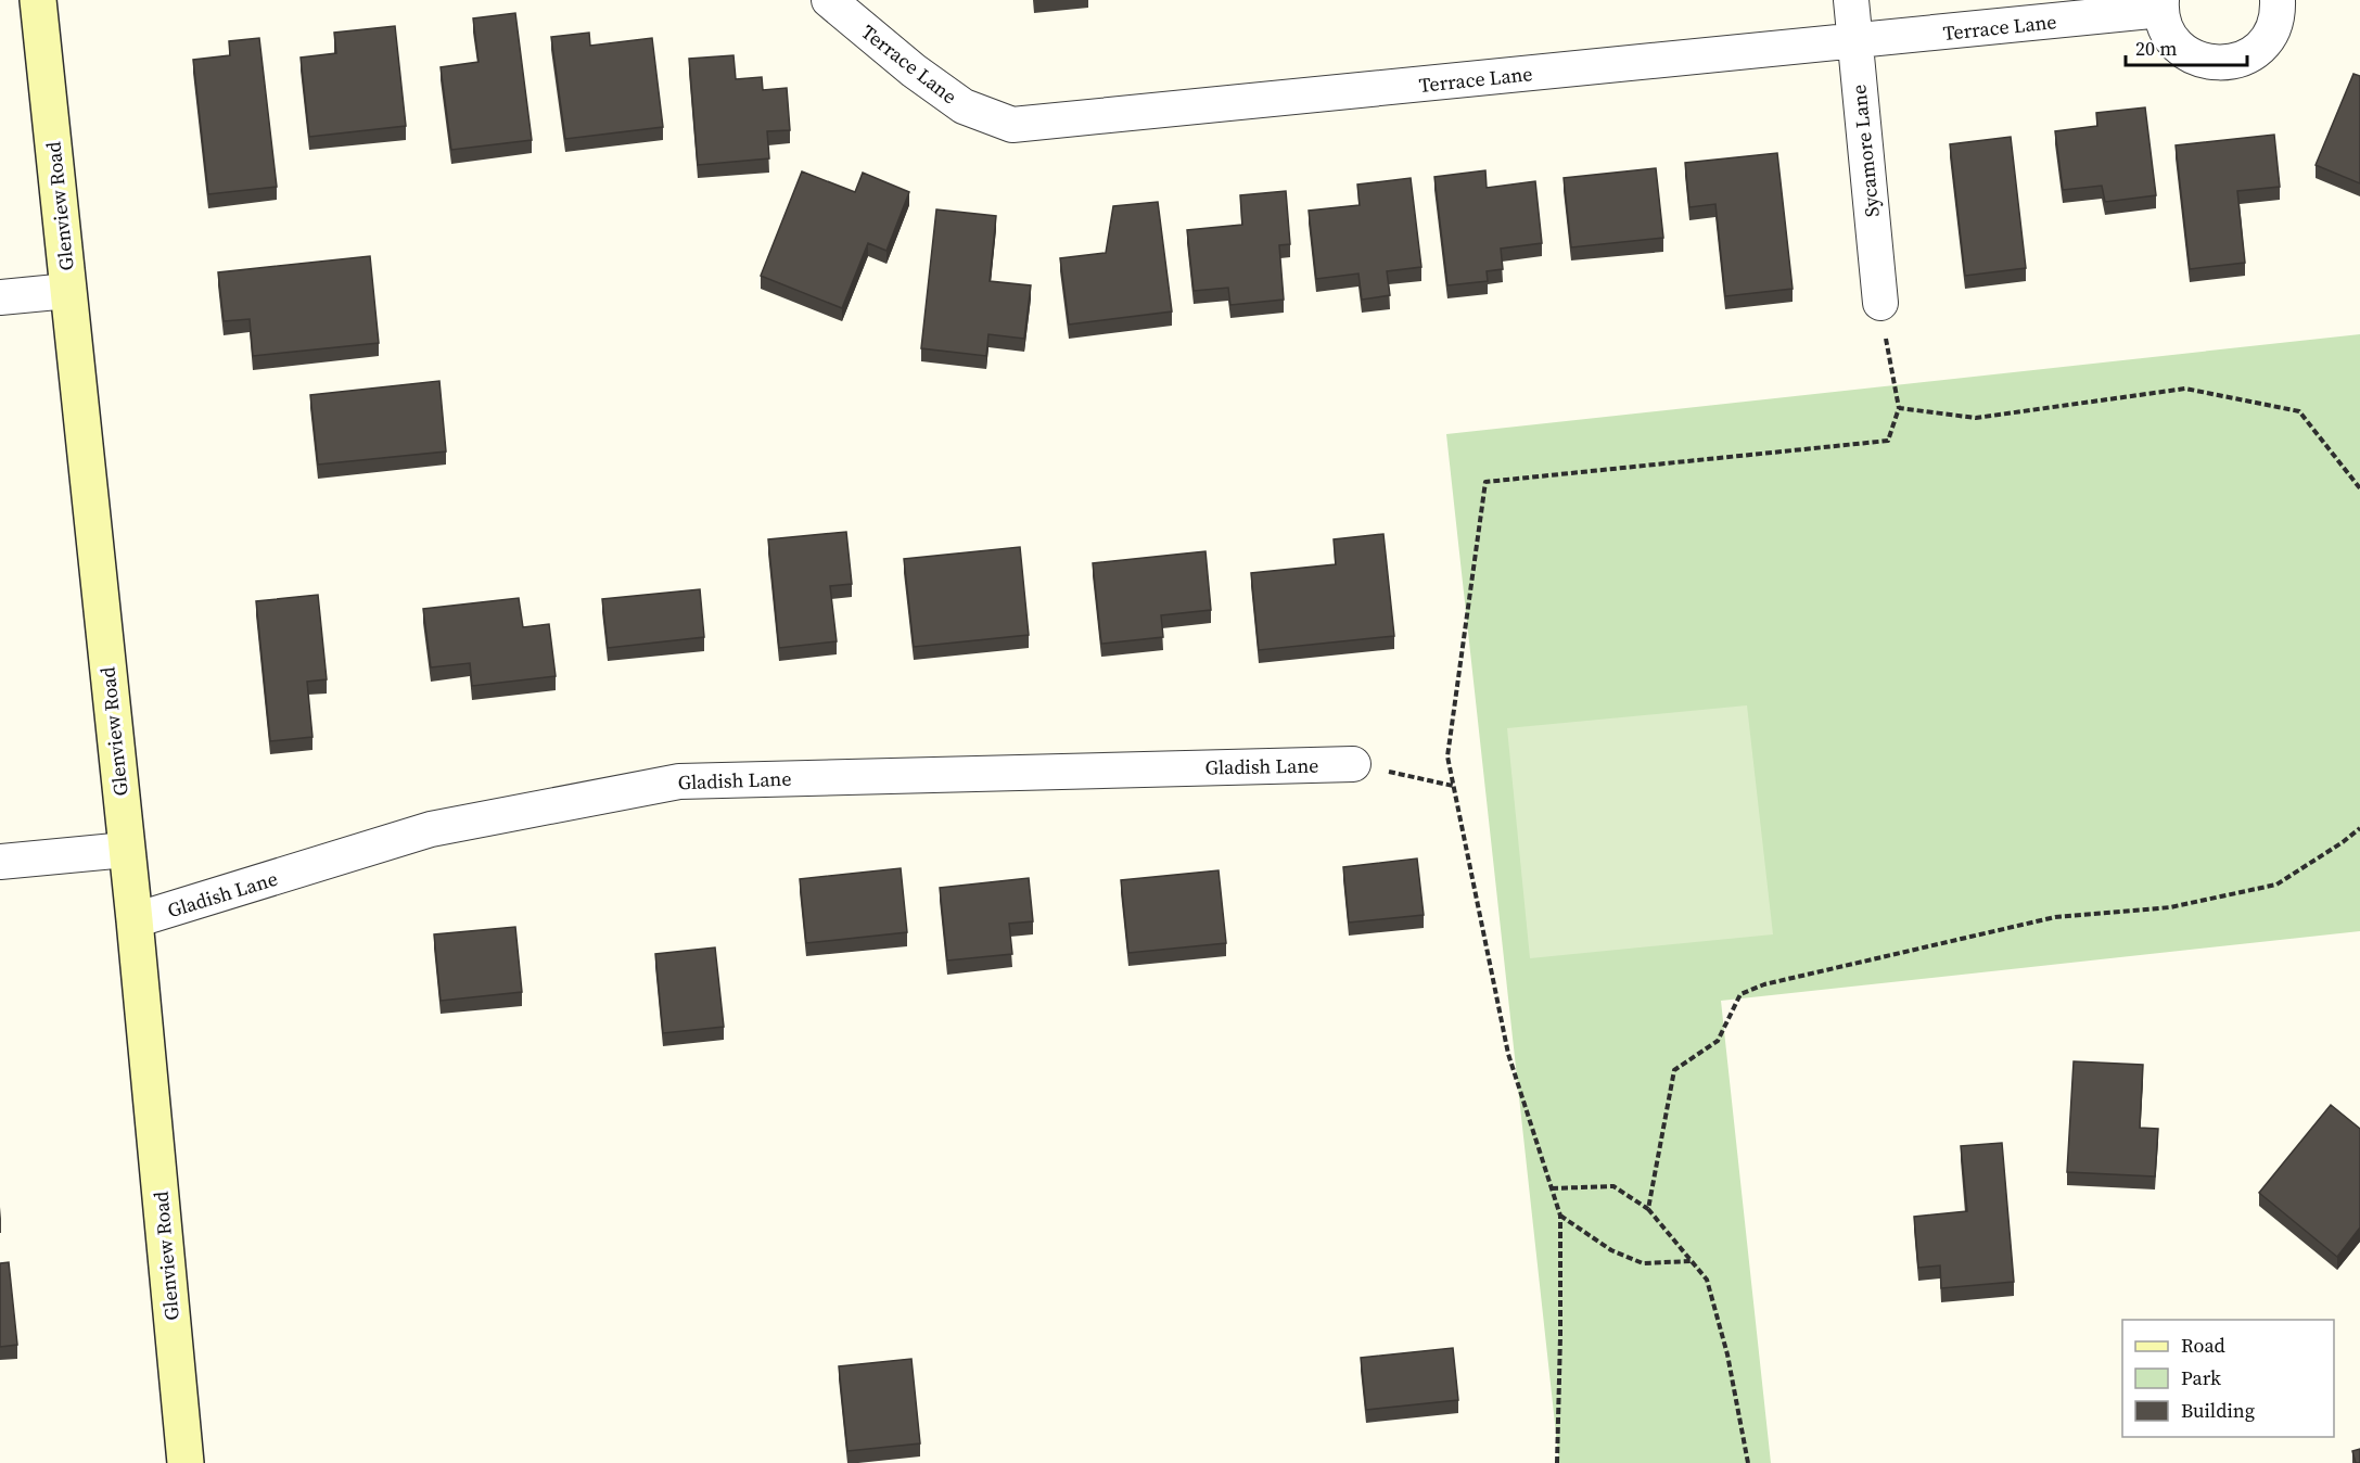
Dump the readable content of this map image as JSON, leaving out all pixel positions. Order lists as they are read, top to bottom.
{
  "streets": {
    "main road": ["Glenview Road"],
    "street": ["Terrace Lane", "Sycamore Lane", "Gladish Lane"]
  },
  "crossings": [
    ["Terrace Lane", "Sycamore Lane"],
    ["Glenview Road", "Gladish Lane"]
  ],
  "legend": ["Road", "Park", "Building"],
  "scale_bar": "20 m"
}
